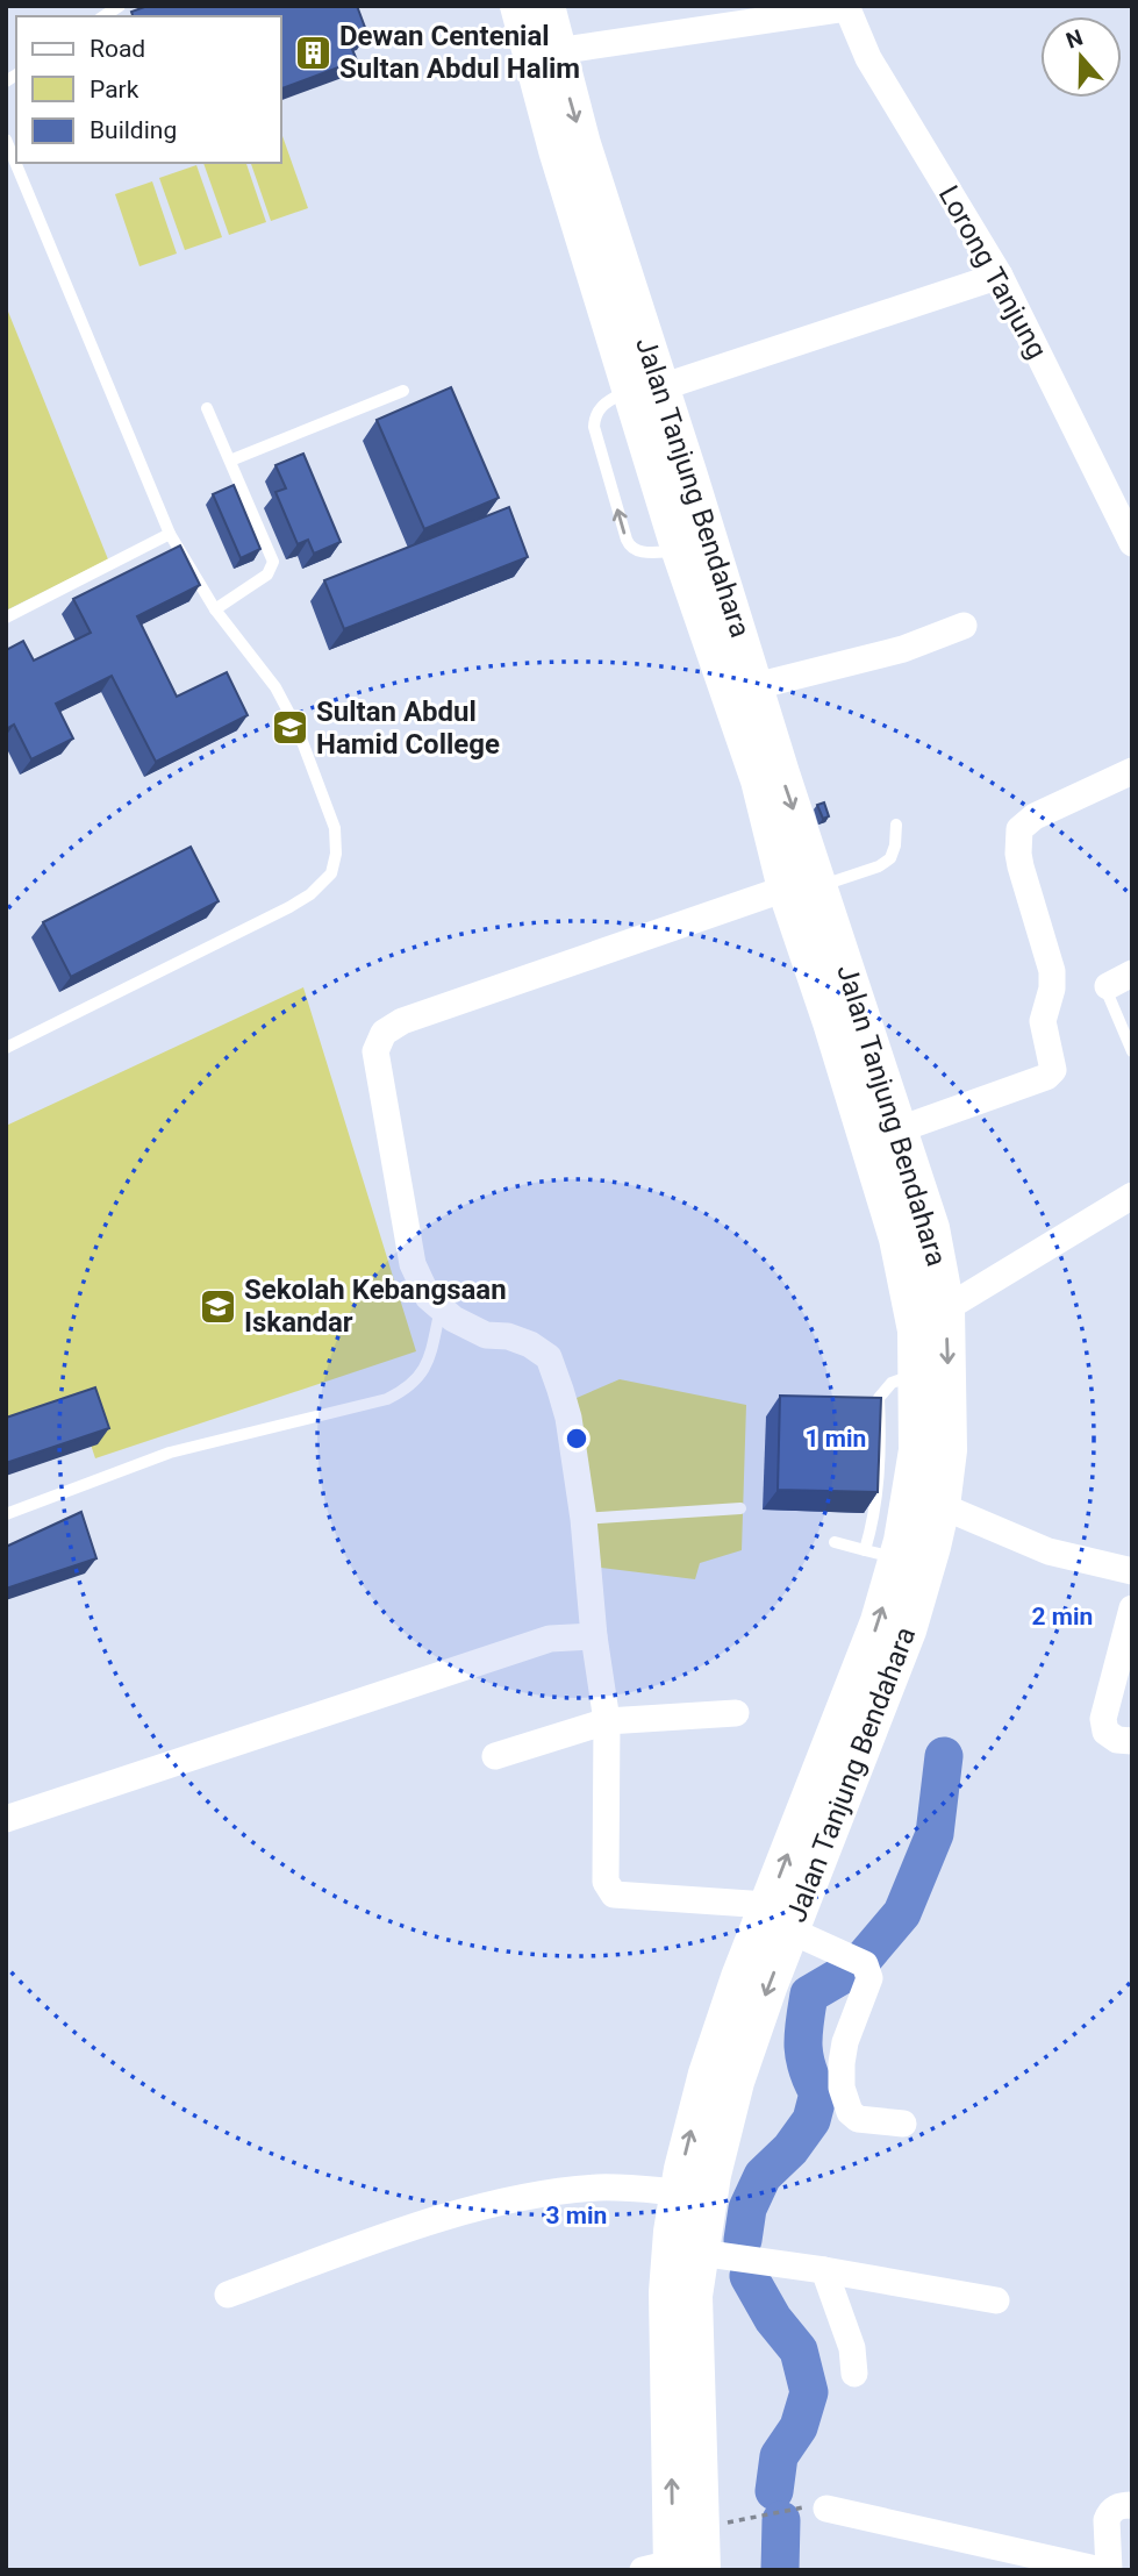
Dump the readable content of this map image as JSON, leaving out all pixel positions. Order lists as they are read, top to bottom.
{
  "streets": {
    "main road": ["Jalan Tanjung Bendahara"],
    "street": ["Lorong Tanjung"]
  },
  "places": {
    "building": ["Dewan Centenial Sultan Abdul Halim"],
    "school or university": ["Sultan Abdul Hamid College", "Sekolah Kebangsaan Iskandar"]
  },
  "legend": ["Road", "Park", "Building"],
  "north": "top",
  "rings": ["1 min", "2 min", "3 min"]
}
